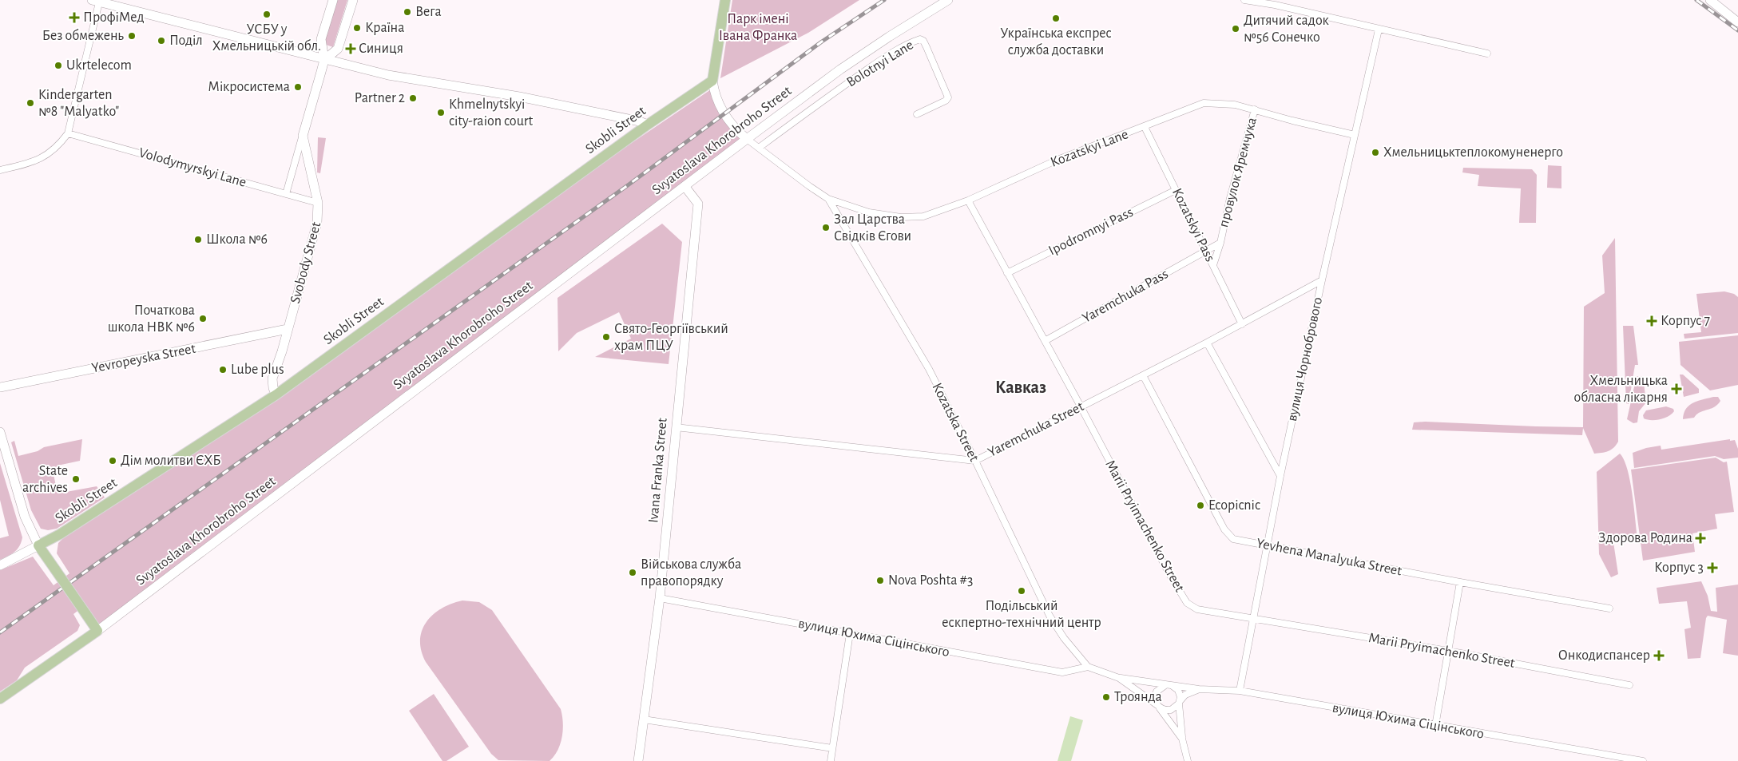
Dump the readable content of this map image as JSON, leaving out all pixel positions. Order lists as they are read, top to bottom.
{
  "streets": {
    "main road": [
      "Skobli Street",
      "Svyatoslava Khorobroho Street",
      "Svobody Street",
      "Yevropeyska Street",
      "Ivana Franka Street"
    ],
    "street": [
      "Bolotnyi Lane",
      "Kozatskyi Lane",
      "Volodymyrskyi Lane",
      "провулок Яремчука",
      "Kozatskyi Pass",
      "Ipodromnyi Pass",
      "Yaremchuka Pass",
      "вулиця Чорнобрового",
      "Kozatska Street",
      "Yaremchuka Street",
      "Marii Pryimachenko Street",
      "Yevhena Manalyuka Street",
      "вулиця Юхима Сіцінського"
    ]
  },
  "crossings": [
    ["Bolotnyi Lane", "Kozatska Street"],
    ["Skobli Street", "Svobody Street"],
    ["Svyatoslava Khorobroho Street", "Kozatska Street"],
    ["Svyatoslava Khorobroho Street", "Ivana Franka Street"],
    ["Kozatskyi Lane", "провулок Яремчука"],
    ["Kozatskyi Lane", "Kozatskyi Pass"],
    ["Kozatskyi Lane", "вулиця Чорнобрового"],
    ["Kozatskyi Lane", "Kozatska Street"],
    ["Kozatskyi Lane", "Marii Pryimachenko Street"],
    ["Volodymyrskyi Lane", "Svobody Street"],
    ["провулок Яремчука", "Kozatskyi Pass"],
    ["провулок Яремчука", "Yaremchuka Pass"],
    ["Kozatskyi Pass", "Ipodromnyi Pass"],
    ["Kozatskyi Pass", "Yaremchuka Pass"],
    ["Kozatskyi Pass", "Yaremchuka Street"],
    ["Ipodromnyi Pass", "Marii Pryimachenko Street"],
    ["Svobody Street", "Yevropeyska Street"],
    ["Yaremchuka Pass", "Marii Pryimachenko Street"],
    ["вулиця Чорнобрового", "Yaremchuka Street"],
    ["вулиця Чорнобрового", "Marii Pryimachenko Street"],
    ["вулиця Чорнобрового", "Yevhena Manalyuka Street"],
    ["вулиця Чорнобрового", "вулиця Юхима Сіцінського"],
    ["Kozatska Street", "Yaremchuka Street"],
    ["Kozatska Street", "вулиця Юхима Сіцінського"],
    ["Yaremchuka Street", "Ivana Franka Street"],
    ["Yaremchuka Street", "Marii Pryimachenko Street"],
    ["Yaremchuka Street", "Yevhena Manalyuka Street"],
    ["Ivana Franka Street", "вулиця Юхима Сіцінського"]
  ],
  "districts": ["Кавказ"],
  "parks": ["Парк імені Івана Франка"],
  "places": {
    "other": [
      "Вега",
      "УСБУ у Хмельницькій обл.",
      "Українська експрес служба доставки",
      "Країна",
      "Дитячий садок №56 Сонечко",
      "Без обмежень",
      "Поділ",
      "Ukrtelecom",
      "Мікросистема",
      "Partner 2",
      "Kindergarten №8 \"Malyatko\"",
      "Khmelnytskyi city-raion court",
      "Хмельницьктеплокомуненерго",
      "Зал Царства Свідків Єгови",
      "Школа №6",
      "Початкова школа НВК №6",
      "Свято-Георгіївський храм ПЦУ",
      "Lube plus",
      "Дім молитви ЄХБ",
      "State archives",
      "Ecopicnic",
      "Військова служба правопорядку",
      "Nova Poshta #3",
      "Подільський ескпертно-технічний центр",
      "Троянда"
    ],
    "health": [
      "ПрофіМед",
      "Синиця",
      "Корпус 7",
      "Хмельницька обласна лікарня",
      "Здорова Родина",
      "Корпус 3",
      "Онкодиспансер"
    ]
  }
}
